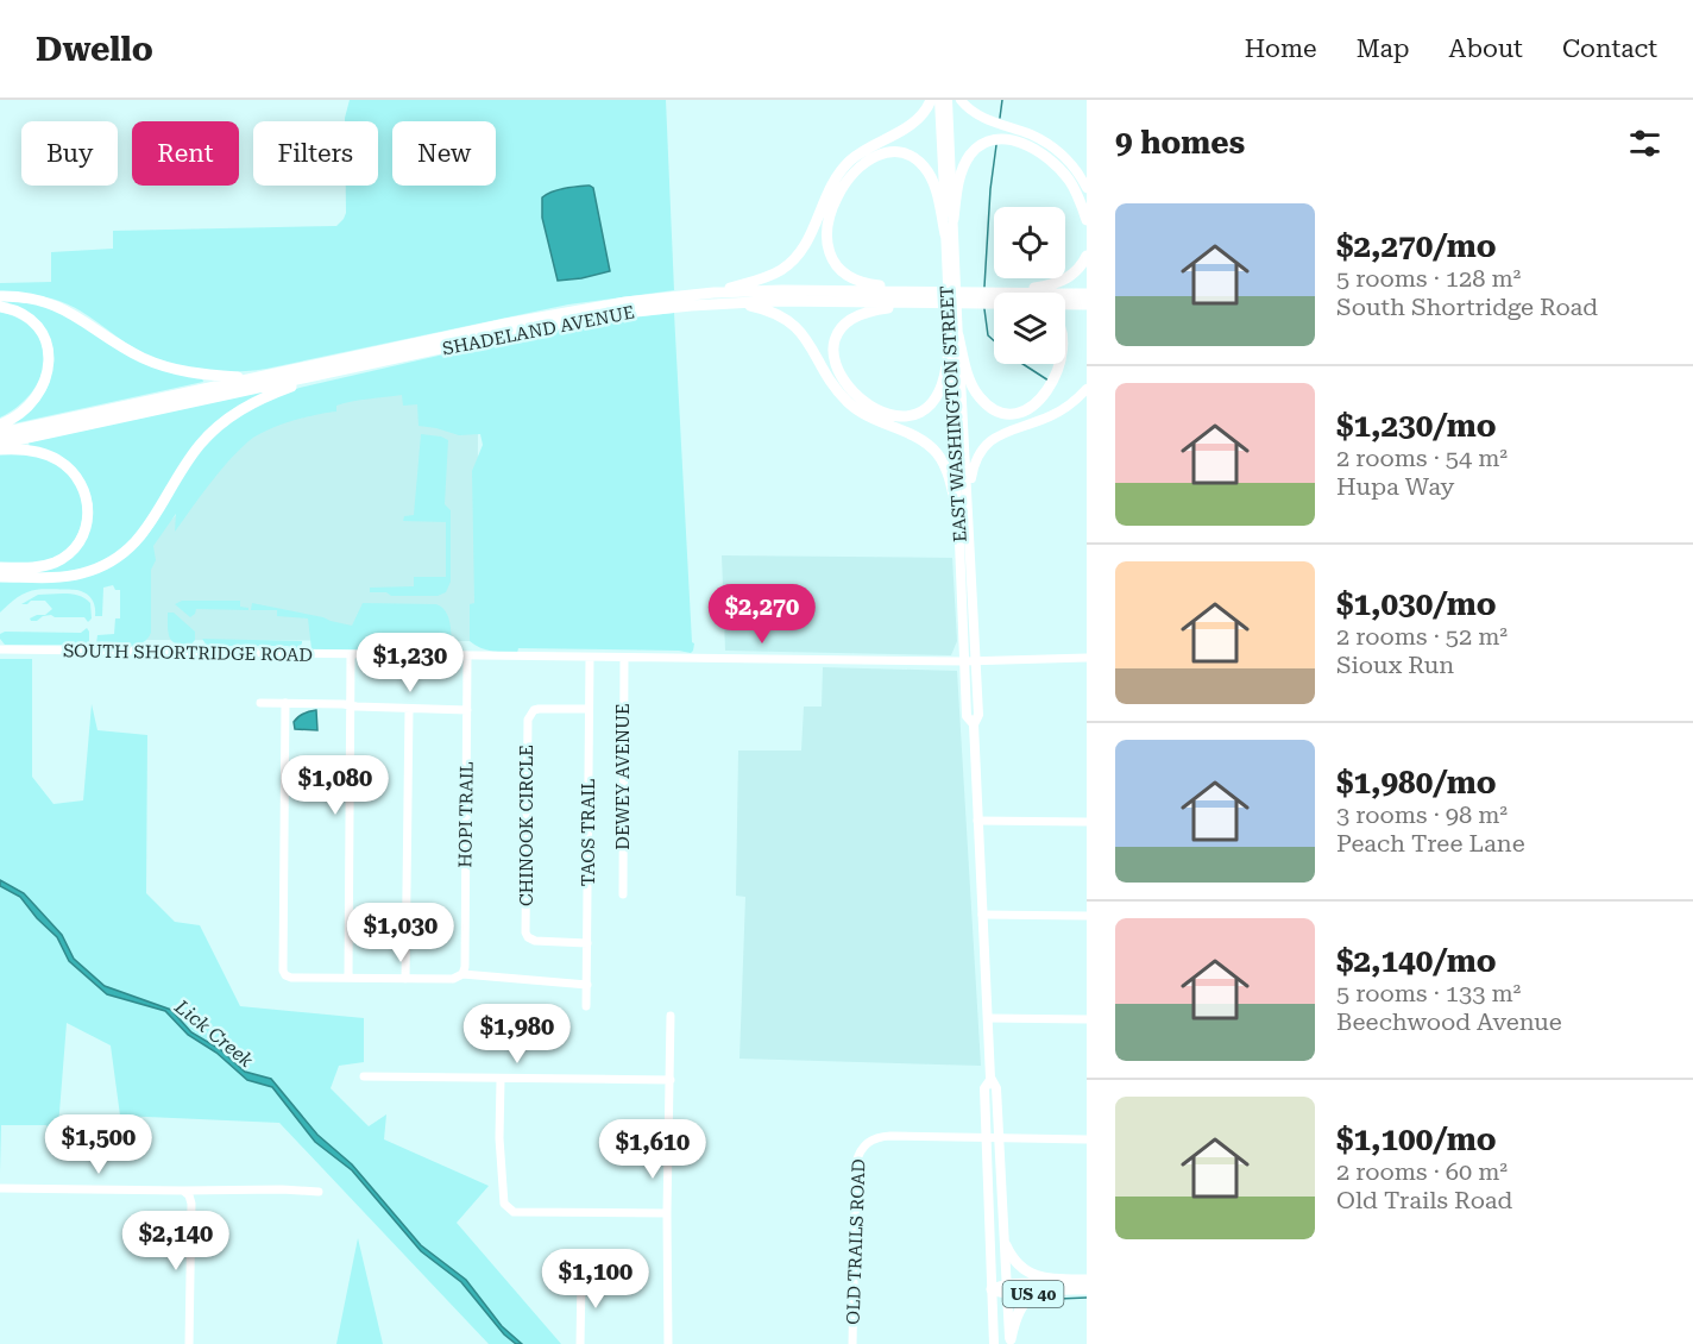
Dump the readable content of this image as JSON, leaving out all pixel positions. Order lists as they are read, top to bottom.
{
  "streets": {
    "highway": ["SHADELAND AVENUE", "US 40"],
    "main road": ["EAST WASHINGTON STREET"],
    "street": [
      "SOUTH SHORTRIDGE ROAD",
      "DEWEY AVENUE",
      "HOPI TRAIL",
      "CHINOOK CIRCLE",
      "TAOS TRAIL",
      "OLD TRAILS ROAD"
    ]
  },
  "crossings": [
    ["EAST WASHINGTON STREET", "SOUTH SHORTRIDGE ROAD"],
    ["EAST WASHINGTON STREET", "OLD TRAILS ROAD"],
    ["EAST WASHINGTON STREET", "US 40"],
    ["SOUTH SHORTRIDGE ROAD", "DEWEY AVENUE"],
    ["SOUTH SHORTRIDGE ROAD", "HOPI TRAIL"],
    ["SOUTH SHORTRIDGE ROAD", "TAOS TRAIL"],
    ["CHINOOK CIRCLE", "TAOS TRAIL"]
  ],
  "water": ["Lick Creek"],
  "page": {
    "header": "Dwello",
    "nav": [
      "Home",
      "Map",
      "About",
      "Contact"
    ],
    "heading": "9 homes",
    "chip": [
      "Buy",
      "Rent",
      "Filters",
      "New"
    ],
    "list": [
      {
        "name": "$2,270/mo",
        "note": "5 rooms · 128 m² · South Shortridge Road"
      },
      {
        "name": "$1,230/mo",
        "note": "2 rooms · 54 m² · Hupa Way"
      },
      {
        "name": "$1,030/mo",
        "note": "2 rooms · 52 m² · Sioux Run"
      },
      {
        "name": "$1,980/mo",
        "note": "3 rooms · 98 m² · Peach Tree Lane"
      },
      {
        "name": "$2,140/mo",
        "note": "5 rooms · 133 m² · Beechwood Avenue"
      },
      {
        "name": "$1,100/mo",
        "note": "2 rooms · 60 m² · Old Trails Road"
      }
    ],
    "price": [
      "$2,270",
      "$1,230",
      "$1,080",
      "$1,030",
      "$1,980",
      "$1,500",
      "$1,610",
      "$2,140",
      "$1,100"
    ]
  }
}
